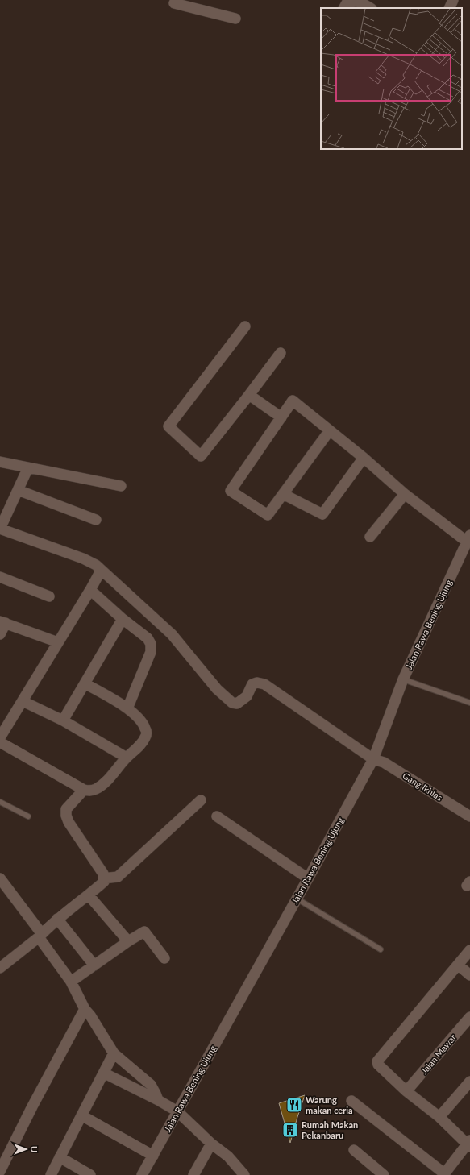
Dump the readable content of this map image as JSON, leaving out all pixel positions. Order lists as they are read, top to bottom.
{
  "streets": {
    "street": ["Jalan Rawa Bening Ujung", "Gang Ikhlas", "Jalan Mawar"]
  },
  "crossings": [
    ["Jalan Rawa Bening Ujung", "Gang Ikhlas"]
  ],
  "places": {
    "restaurant": ["Warung makan ceria"],
    "building": ["Rumah Makan Pekanbaru"]
  },
  "north": "right"
}
